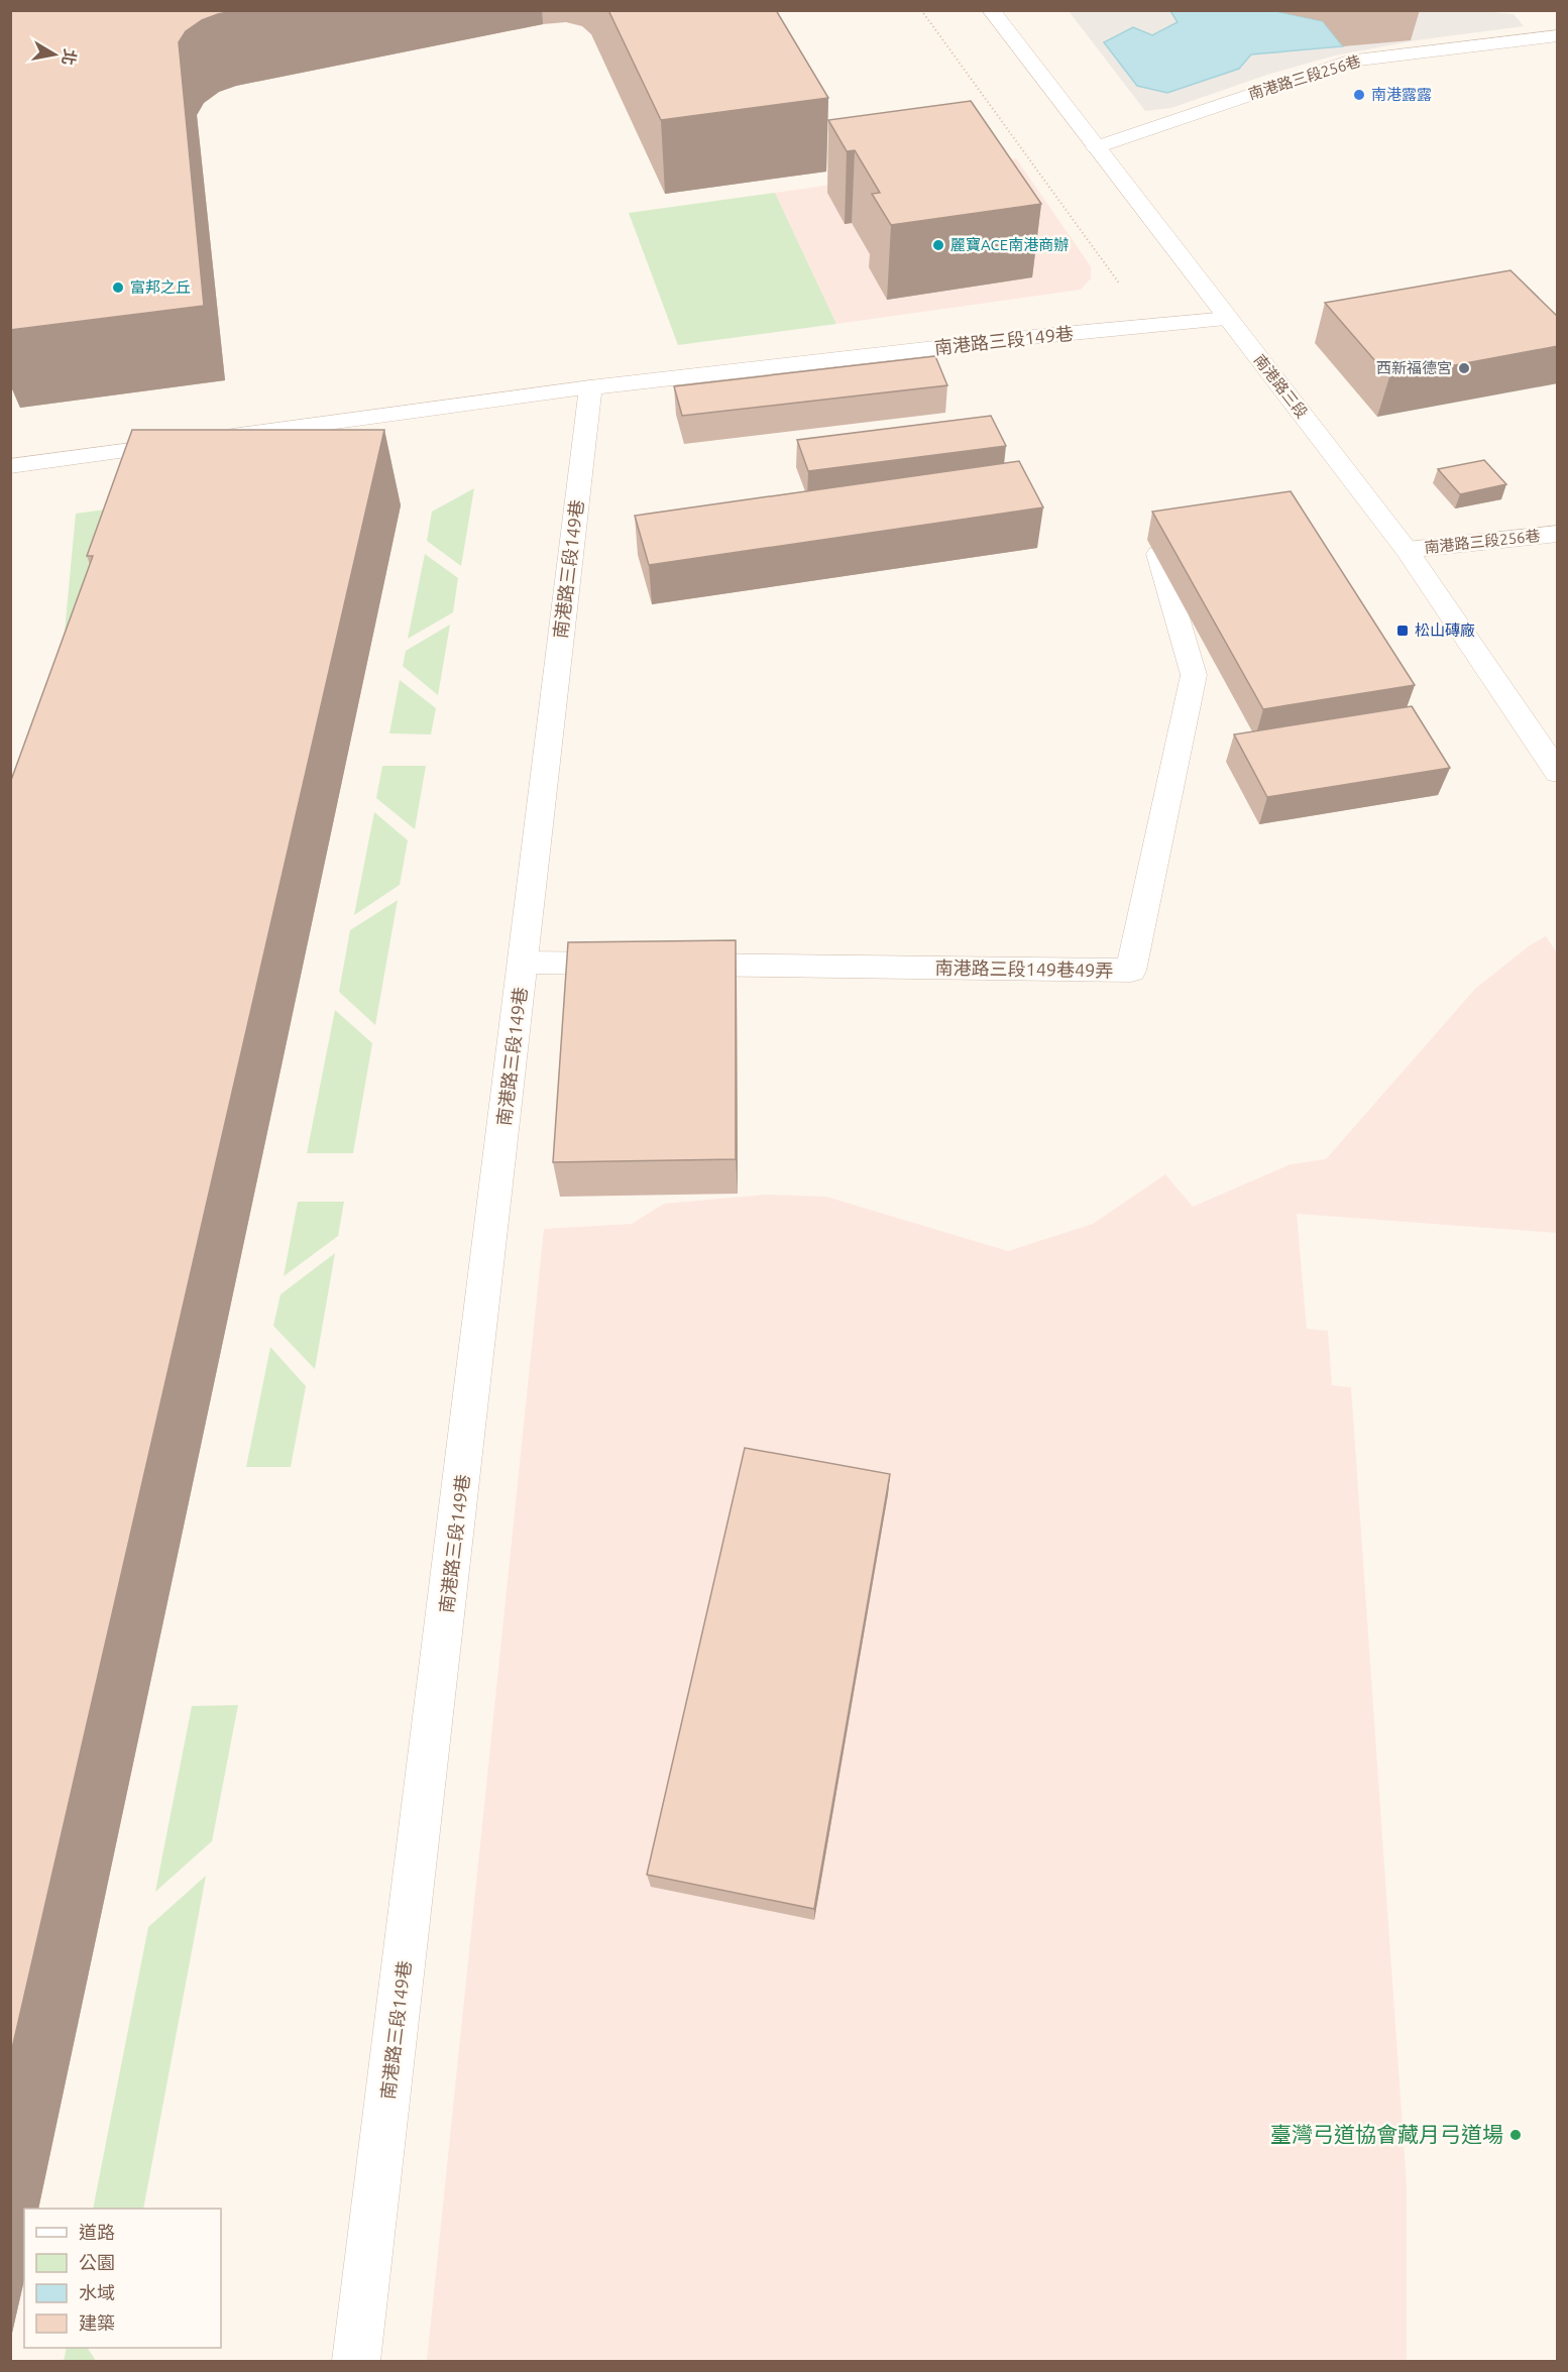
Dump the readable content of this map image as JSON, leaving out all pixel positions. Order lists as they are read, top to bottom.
{
  "streets": {
    "street": [
      "南港路三段256巷",
      "南港路三段149巷",
      "南港路三段",
      "南港路三段149巷49弄"
    ]
  },
  "crossings": [
    ["南港路三段256巷", "南港路三段"],
    ["南港路三段149巷", "南港路三段"],
    ["南港路三段149巷", "南港路三段149巷49弄"]
  ],
  "places": {
    "other": [
      "南港露露",
      "麗寶ACE南港商辦",
      "富邦之丘",
      "西新福德宮",
      "臺灣弓道協會藏月弓道場"
    ],
    "transit": ["松山磚廠"]
  },
  "legend": [
    "道路",
    "公園",
    "水域",
    "建築"
  ],
  "north": "right"
}
